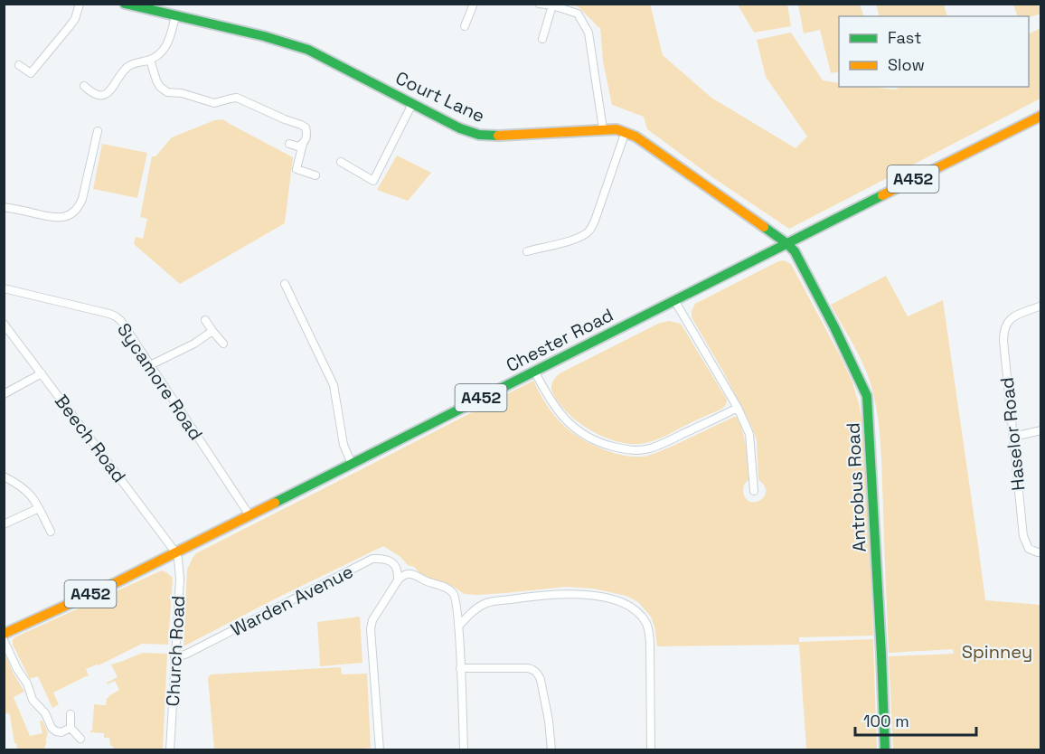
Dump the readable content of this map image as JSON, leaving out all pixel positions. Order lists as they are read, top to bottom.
{
  "streets": {
    "main road": [
      "Court Lane",
      "A452",
      "Chester Road",
      "Antrobus Road"
    ],
    "street": [
      "Sycamore Road",
      "Haselor Road",
      "Beech Road",
      "Warden Avenue",
      "Church Road"
    ]
  },
  "crossings": [
    ["Court Lane", "Chester Road"],
    ["Court Lane", "Antrobus Road"],
    ["Chester Road", "Sycamore Road"],
    ["Chester Road", "Beech Road"],
    ["Chester Road", "Antrobus Road"],
    ["Chester Road", "Church Road"],
    ["Beech Road", "Church Road"],
    ["Warden Avenue", "Church Road"]
  ],
  "parks": ["Spinney"],
  "legend": ["Fast", "Slow"],
  "scale_bar": "100 m"
}
